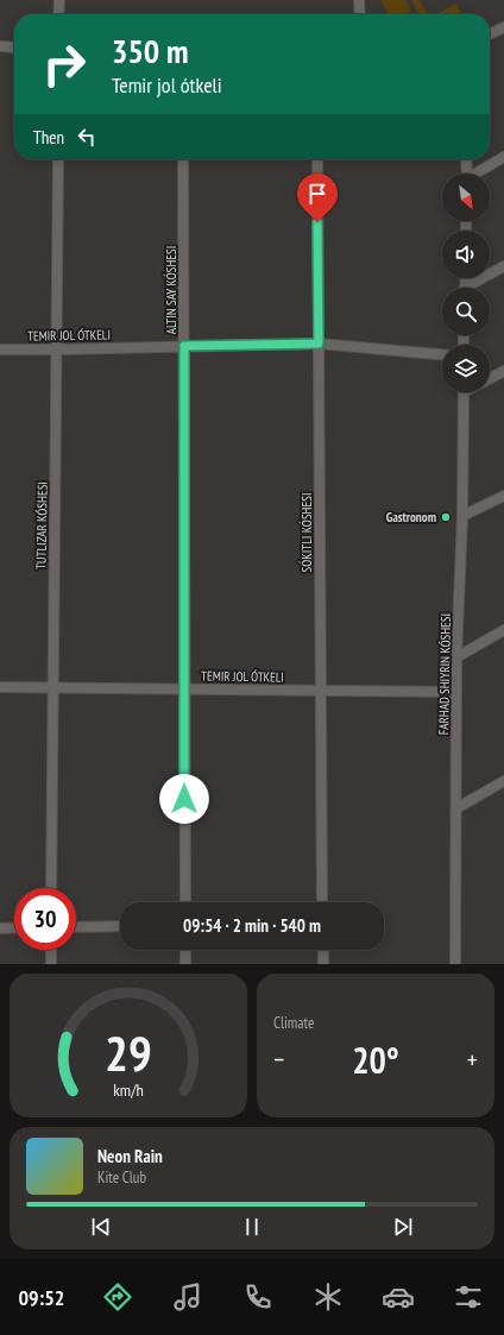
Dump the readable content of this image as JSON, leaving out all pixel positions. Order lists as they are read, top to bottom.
{
  "streets": {
    "street": ["TEMIR JOL ÓTKELI", "SÓKITLI KÓSHESI", "FARHAD SHIYRIN KÓSHESI"]
  },
  "crossings": [
    ["TEMIR JOL ÓTKELI", "SÓKITLI KÓSHESI"],
    ["TEMIR JOL ÓTKELI", "FARHAD SHIYRIN KÓSHESI"]
  ],
  "places": ["Gastronom"],
  "north": "bottom right",
  "page": {
    "turn": ["350 m", "Temir jol ótkeli"],
    "then": "Then",
    "limit": "30",
    "trip": "09:54 · 2 min · 540 m",
    "tile": "Climate",
    "heat": ["−", "20°", "+"],
    "song": ["Neon Rain", "Kite Club"],
    "tabs": "09:52",
    "gauge": ["29", "km/h"]
  }
}
